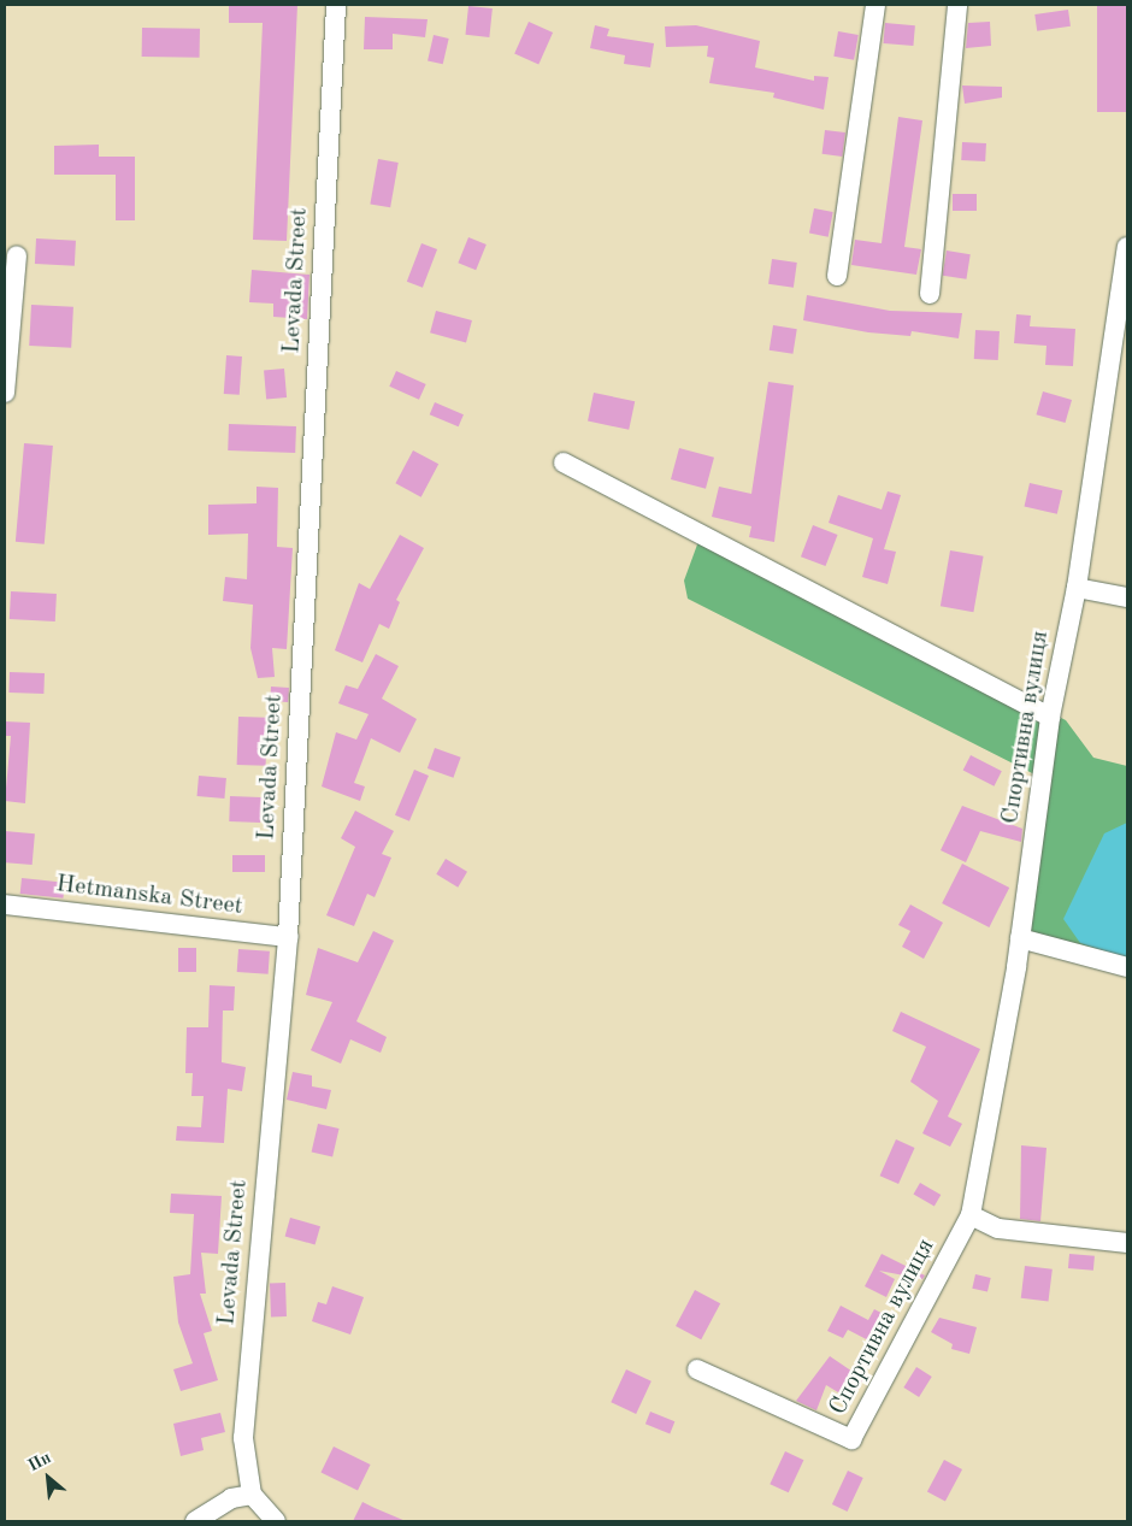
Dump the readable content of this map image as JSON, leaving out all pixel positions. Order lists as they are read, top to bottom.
{
  "streets": {
    "street": ["Levada Street", "Спортивна вулиця", "Hetmanska Street"]
  },
  "crossings": [
    ["Levada Street", "Hetmanska Street"]
  ],
  "north": "top left"
}
